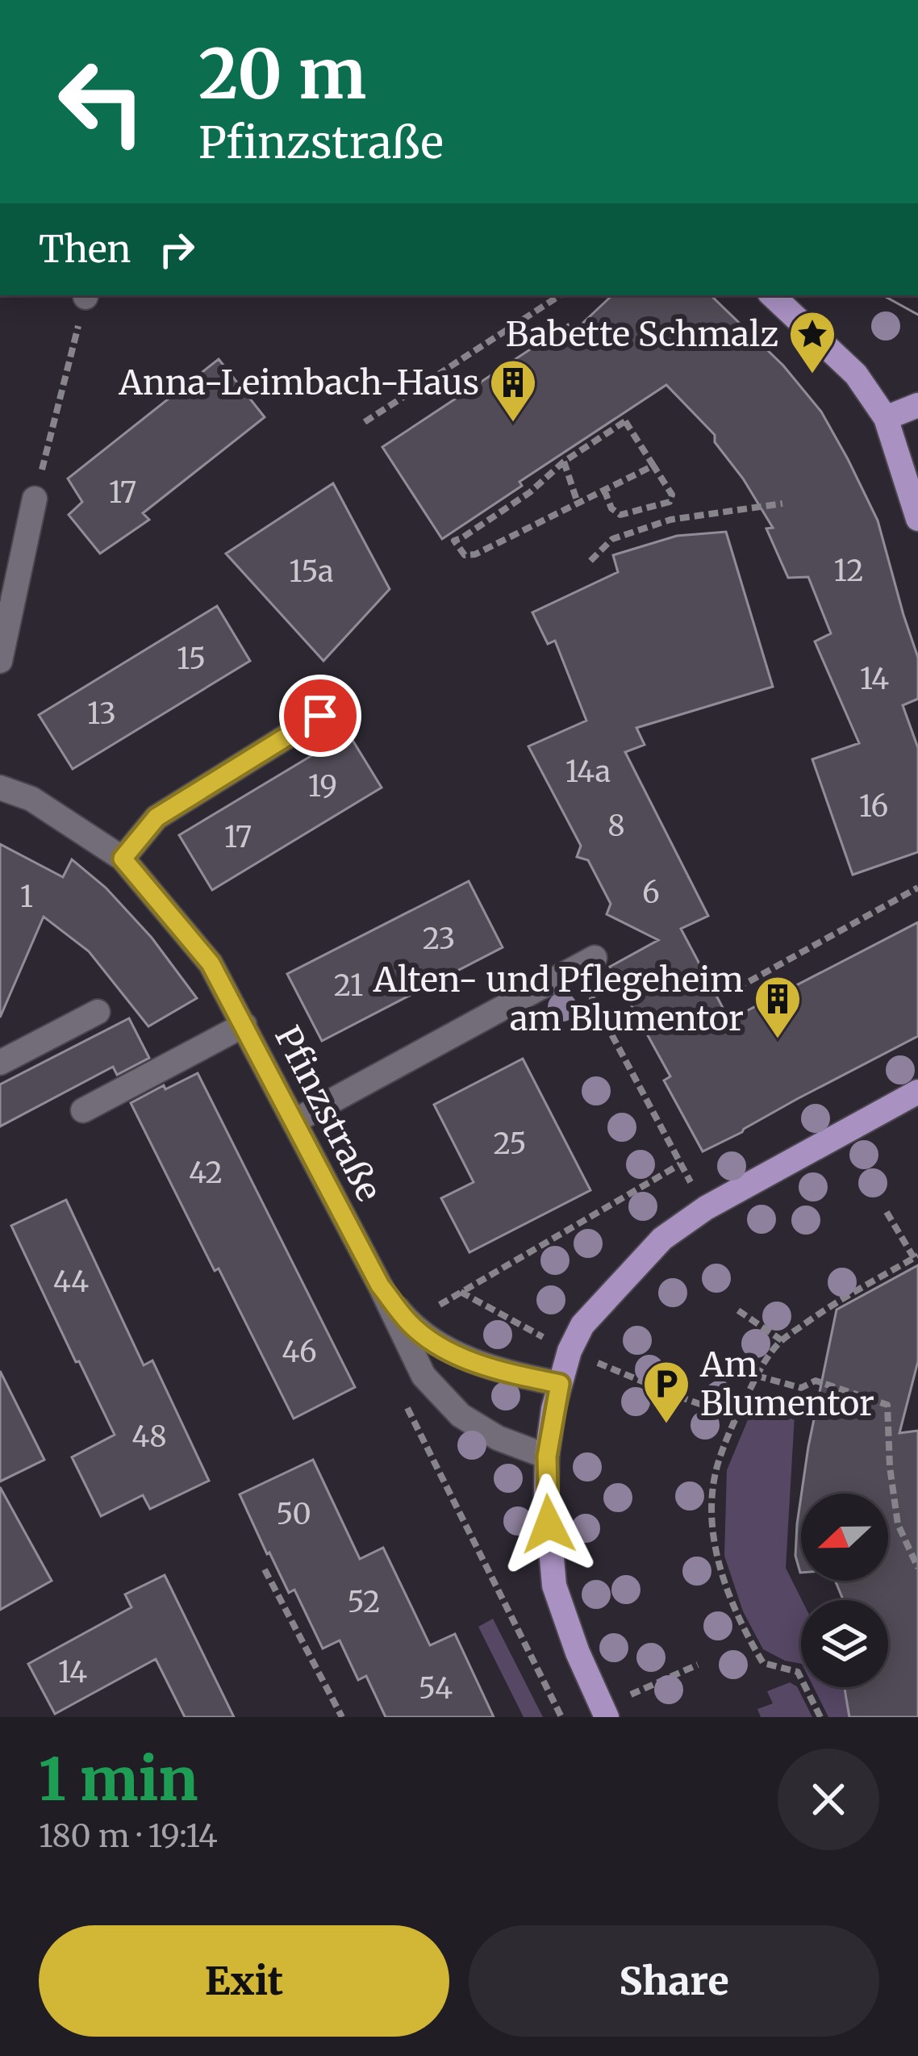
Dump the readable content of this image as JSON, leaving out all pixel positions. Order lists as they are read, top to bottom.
{
  "streets": {
    "street": ["Pfinzstraße"]
  },
  "places": {
    "place": ["Babette Schmalz"],
    "building": ["Anna-Leimbach-Haus", "Alten- und Pflegeheim am Blumentor"],
    "parking": ["Am Blumentor"]
  },
  "house_numbers": [
    "17",
    "12",
    "15a",
    "15",
    "14",
    "13",
    "14a",
    "19",
    "16",
    "8",
    "17",
    "6",
    "1",
    "23",
    "21",
    "25",
    "42",
    "44",
    "46",
    "48",
    "50",
    "52",
    "14",
    "54"
  ],
  "north": "left",
  "page": {
    "turn": ["20 m", "Pfinzstraße"],
    "then": "Then",
    "heading": ["1 min", "180 m · 19:14"],
    "buttons": ["Exit", "Share"]
  }
}
